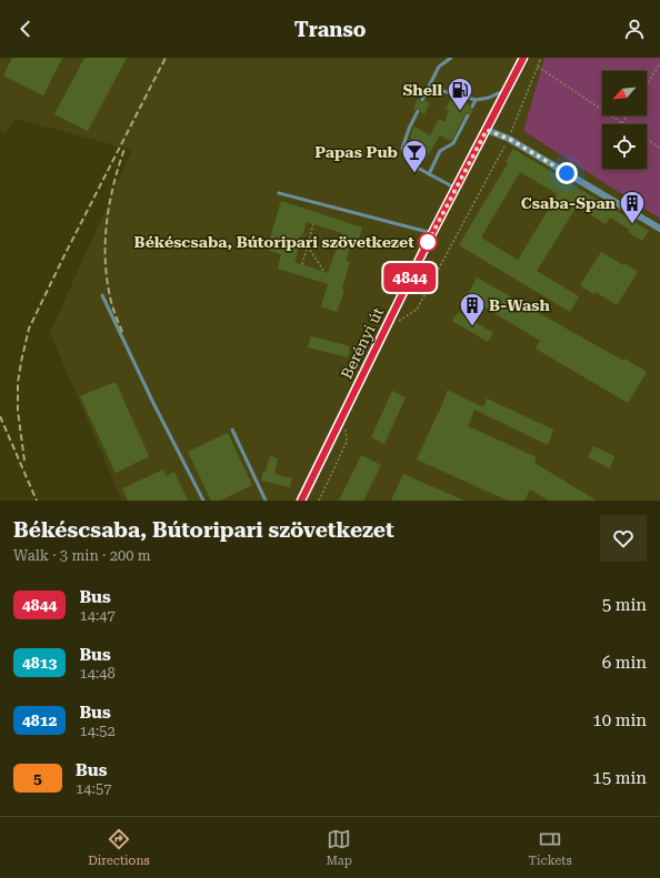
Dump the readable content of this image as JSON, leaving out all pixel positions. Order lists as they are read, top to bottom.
{
  "streets": {
    "street": ["Berényi út"]
  },
  "places": {
    "fuel station": ["Shell"],
    "bar": ["Papas Pub"],
    "building": ["Csaba-Span", "B-Wash"],
    "other": ["Békéscsaba, Bútoripari szövetkezet"]
  },
  "lines": ["bus line 4844"],
  "north": "bottom left",
  "page": {
    "header": "Transo",
    "on_map": "4844",
    "heading": ["Békéscsaba, Bútoripari szövetkezet", "Walk · 3 min · 200 m"],
    "list": [
      {
        "mark": "4844",
        "name": "Bus",
        "note": "14:47",
        "value": "5 min"
      },
      {
        "mark": "4813",
        "name": "Bus",
        "note": "14:48",
        "value": "6 min"
      },
      {
        "mark": "4812",
        "name": "Bus",
        "note": "14:52",
        "value": "10 min"
      },
      {
        "mark": "5",
        "name": "Bus",
        "note": "14:57",
        "value": "15 min"
      }
    ],
    "tabs": ["Directions", "Map", "Tickets"]
  }
}
